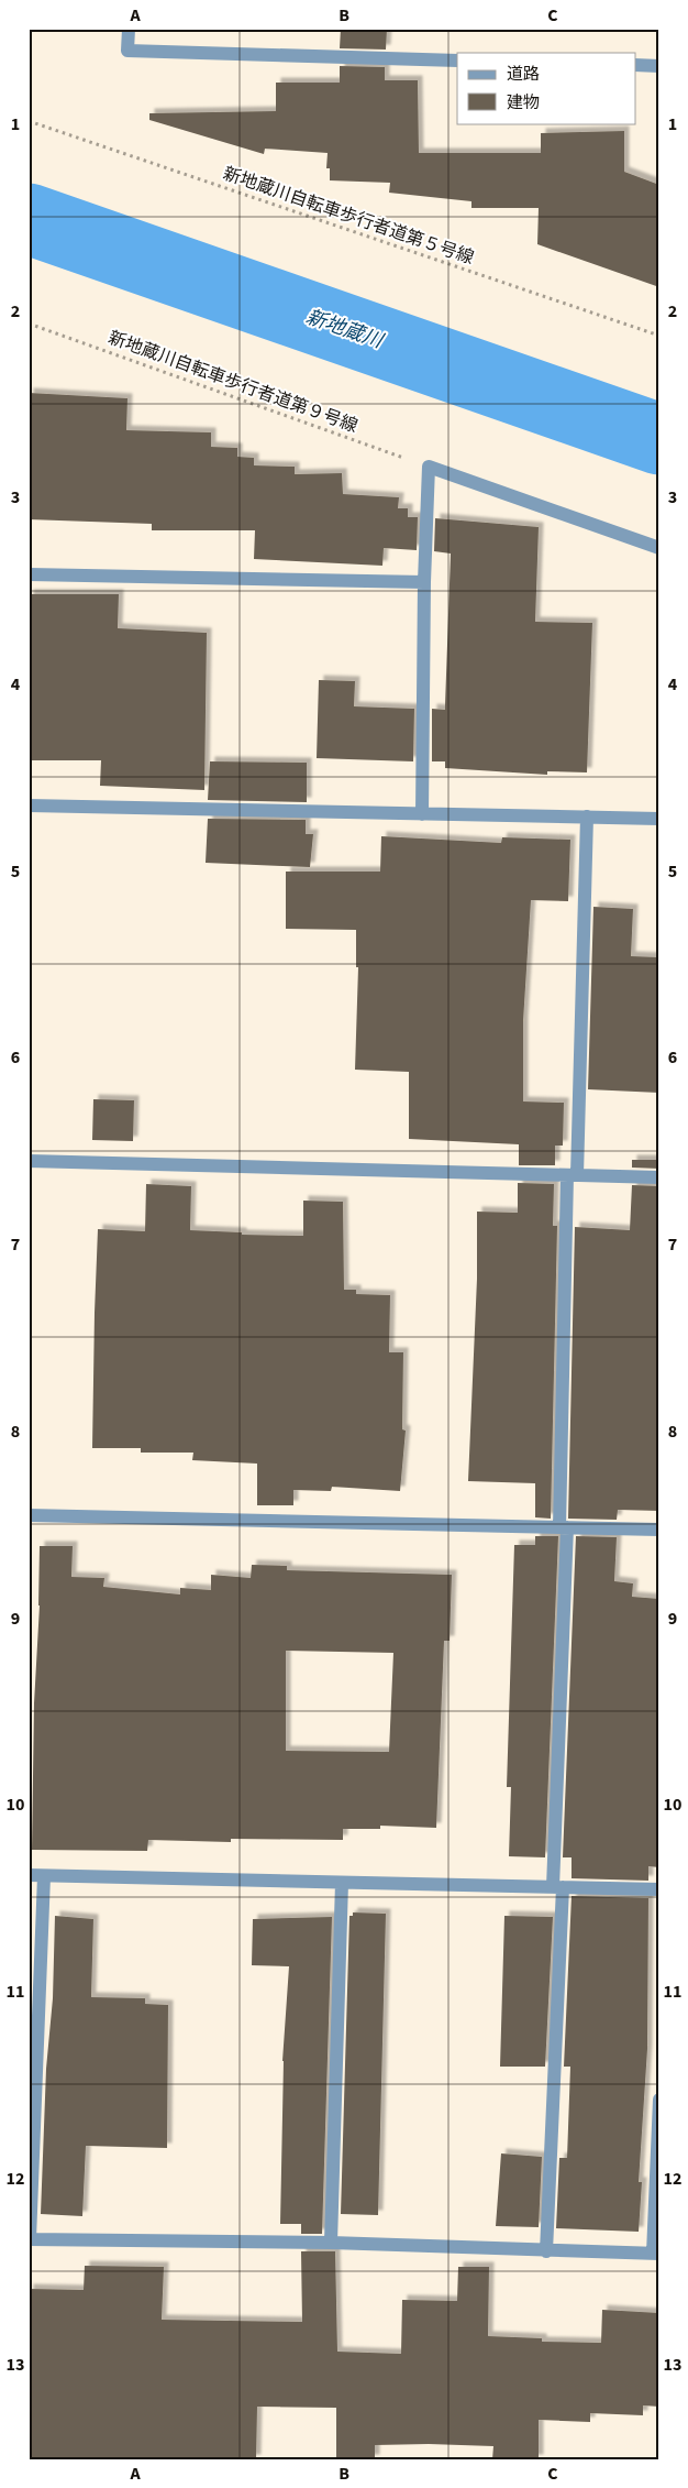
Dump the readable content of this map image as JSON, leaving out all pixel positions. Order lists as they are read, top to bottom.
{
  "streets": {
    "path": ["新地蔵川自転車歩行者道第５号線", "新地蔵川自転車歩行者道第９号線"]
  },
  "water": ["新地蔵川"],
  "legend": ["道路", "建物"],
  "grid": {
    "columns": ["A", "B", "C"],
    "rows": [
      "1",
      "2",
      "3",
      "4",
      "5",
      "6",
      "7",
      "8",
      "9",
      "10",
      "11",
      "12",
      "13"
    ]
  }
}
